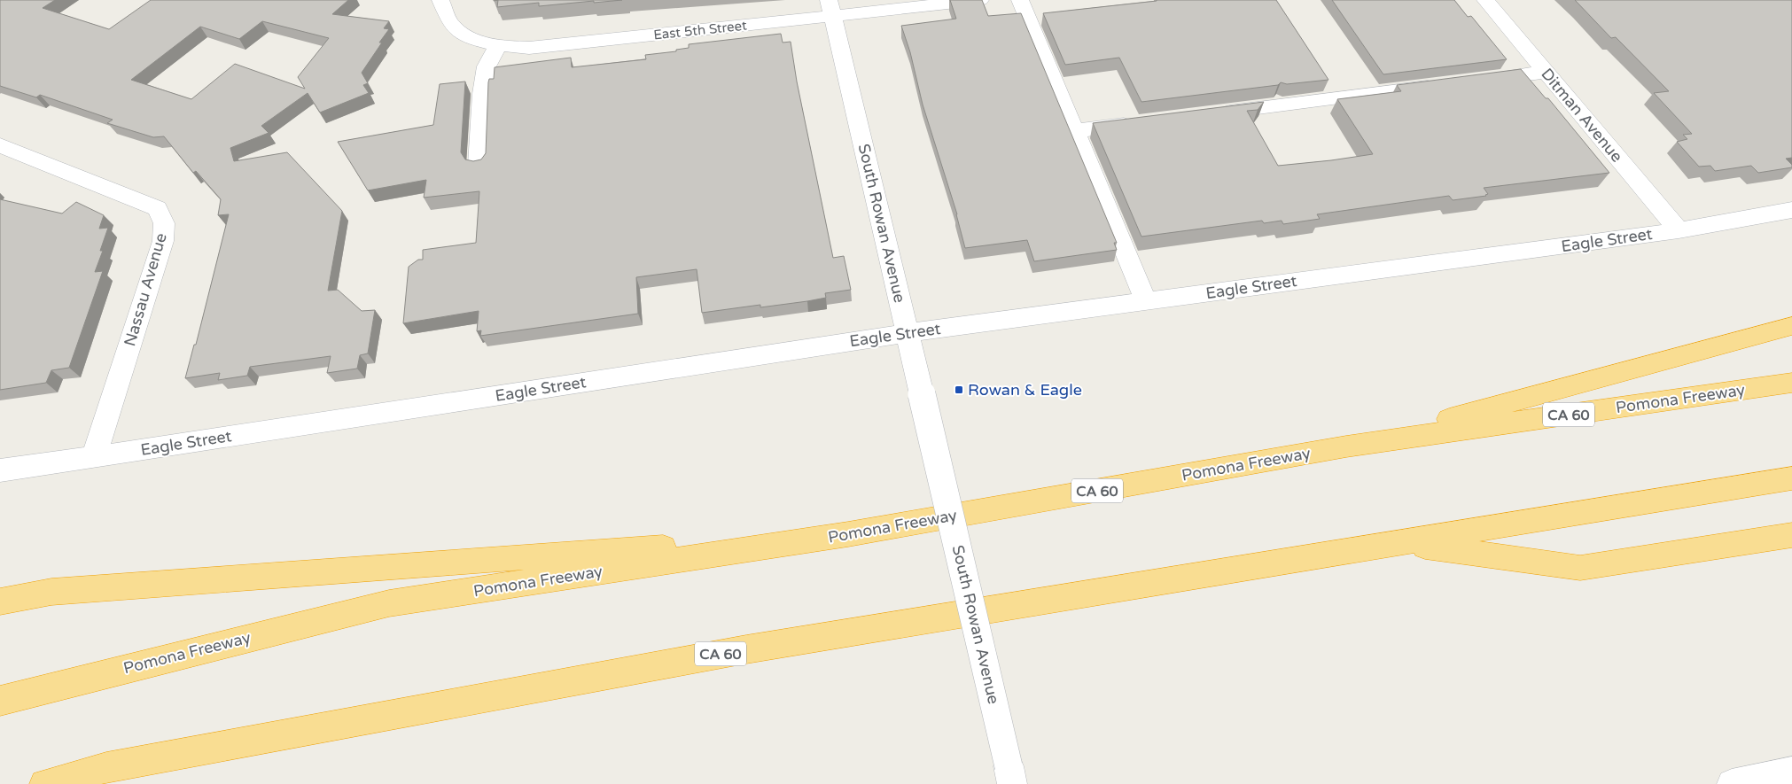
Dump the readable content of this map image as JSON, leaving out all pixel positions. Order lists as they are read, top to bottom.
{
  "streets": {
    "highway": ["Pomona Freeway", "CA 60"],
    "street": [
      "East 5th Street",
      "Ditman Avenue",
      "South Rowan Avenue",
      "Eagle Street",
      "Nassau Avenue"
    ]
  },
  "crossings": [
    ["East 5th Street", "South Rowan Avenue"],
    ["Ditman Avenue", "Eagle Street"],
    ["South Rowan Avenue", "Eagle Street"],
    ["Eagle Street", "Nassau Avenue"]
  ],
  "places": {
    "transit": ["Rowan & Eagle"]
  }
}
